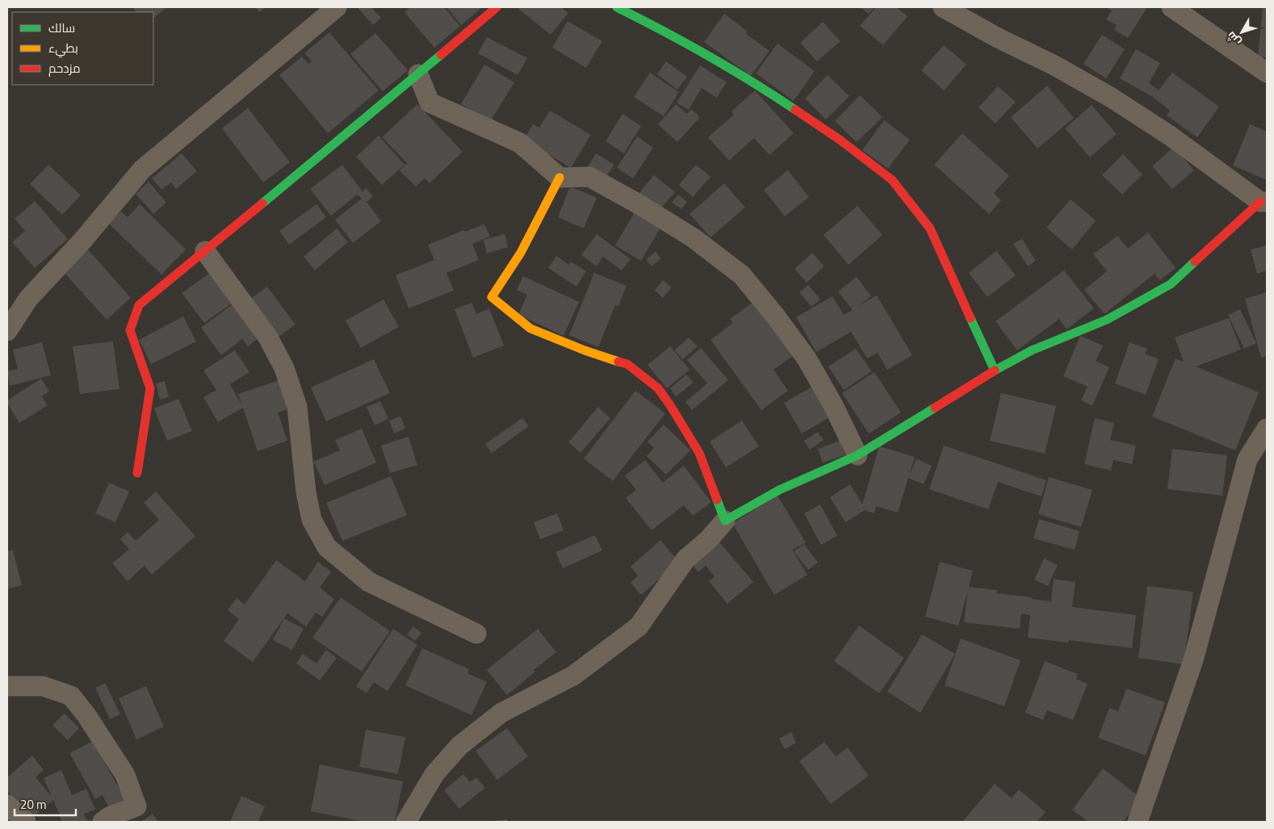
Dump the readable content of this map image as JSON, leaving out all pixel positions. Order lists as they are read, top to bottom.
{
  "legend": ["سالك", "بطيء", "مزدحم"],
  "scale_bar": "20 m",
  "north": "bottom left"
}
